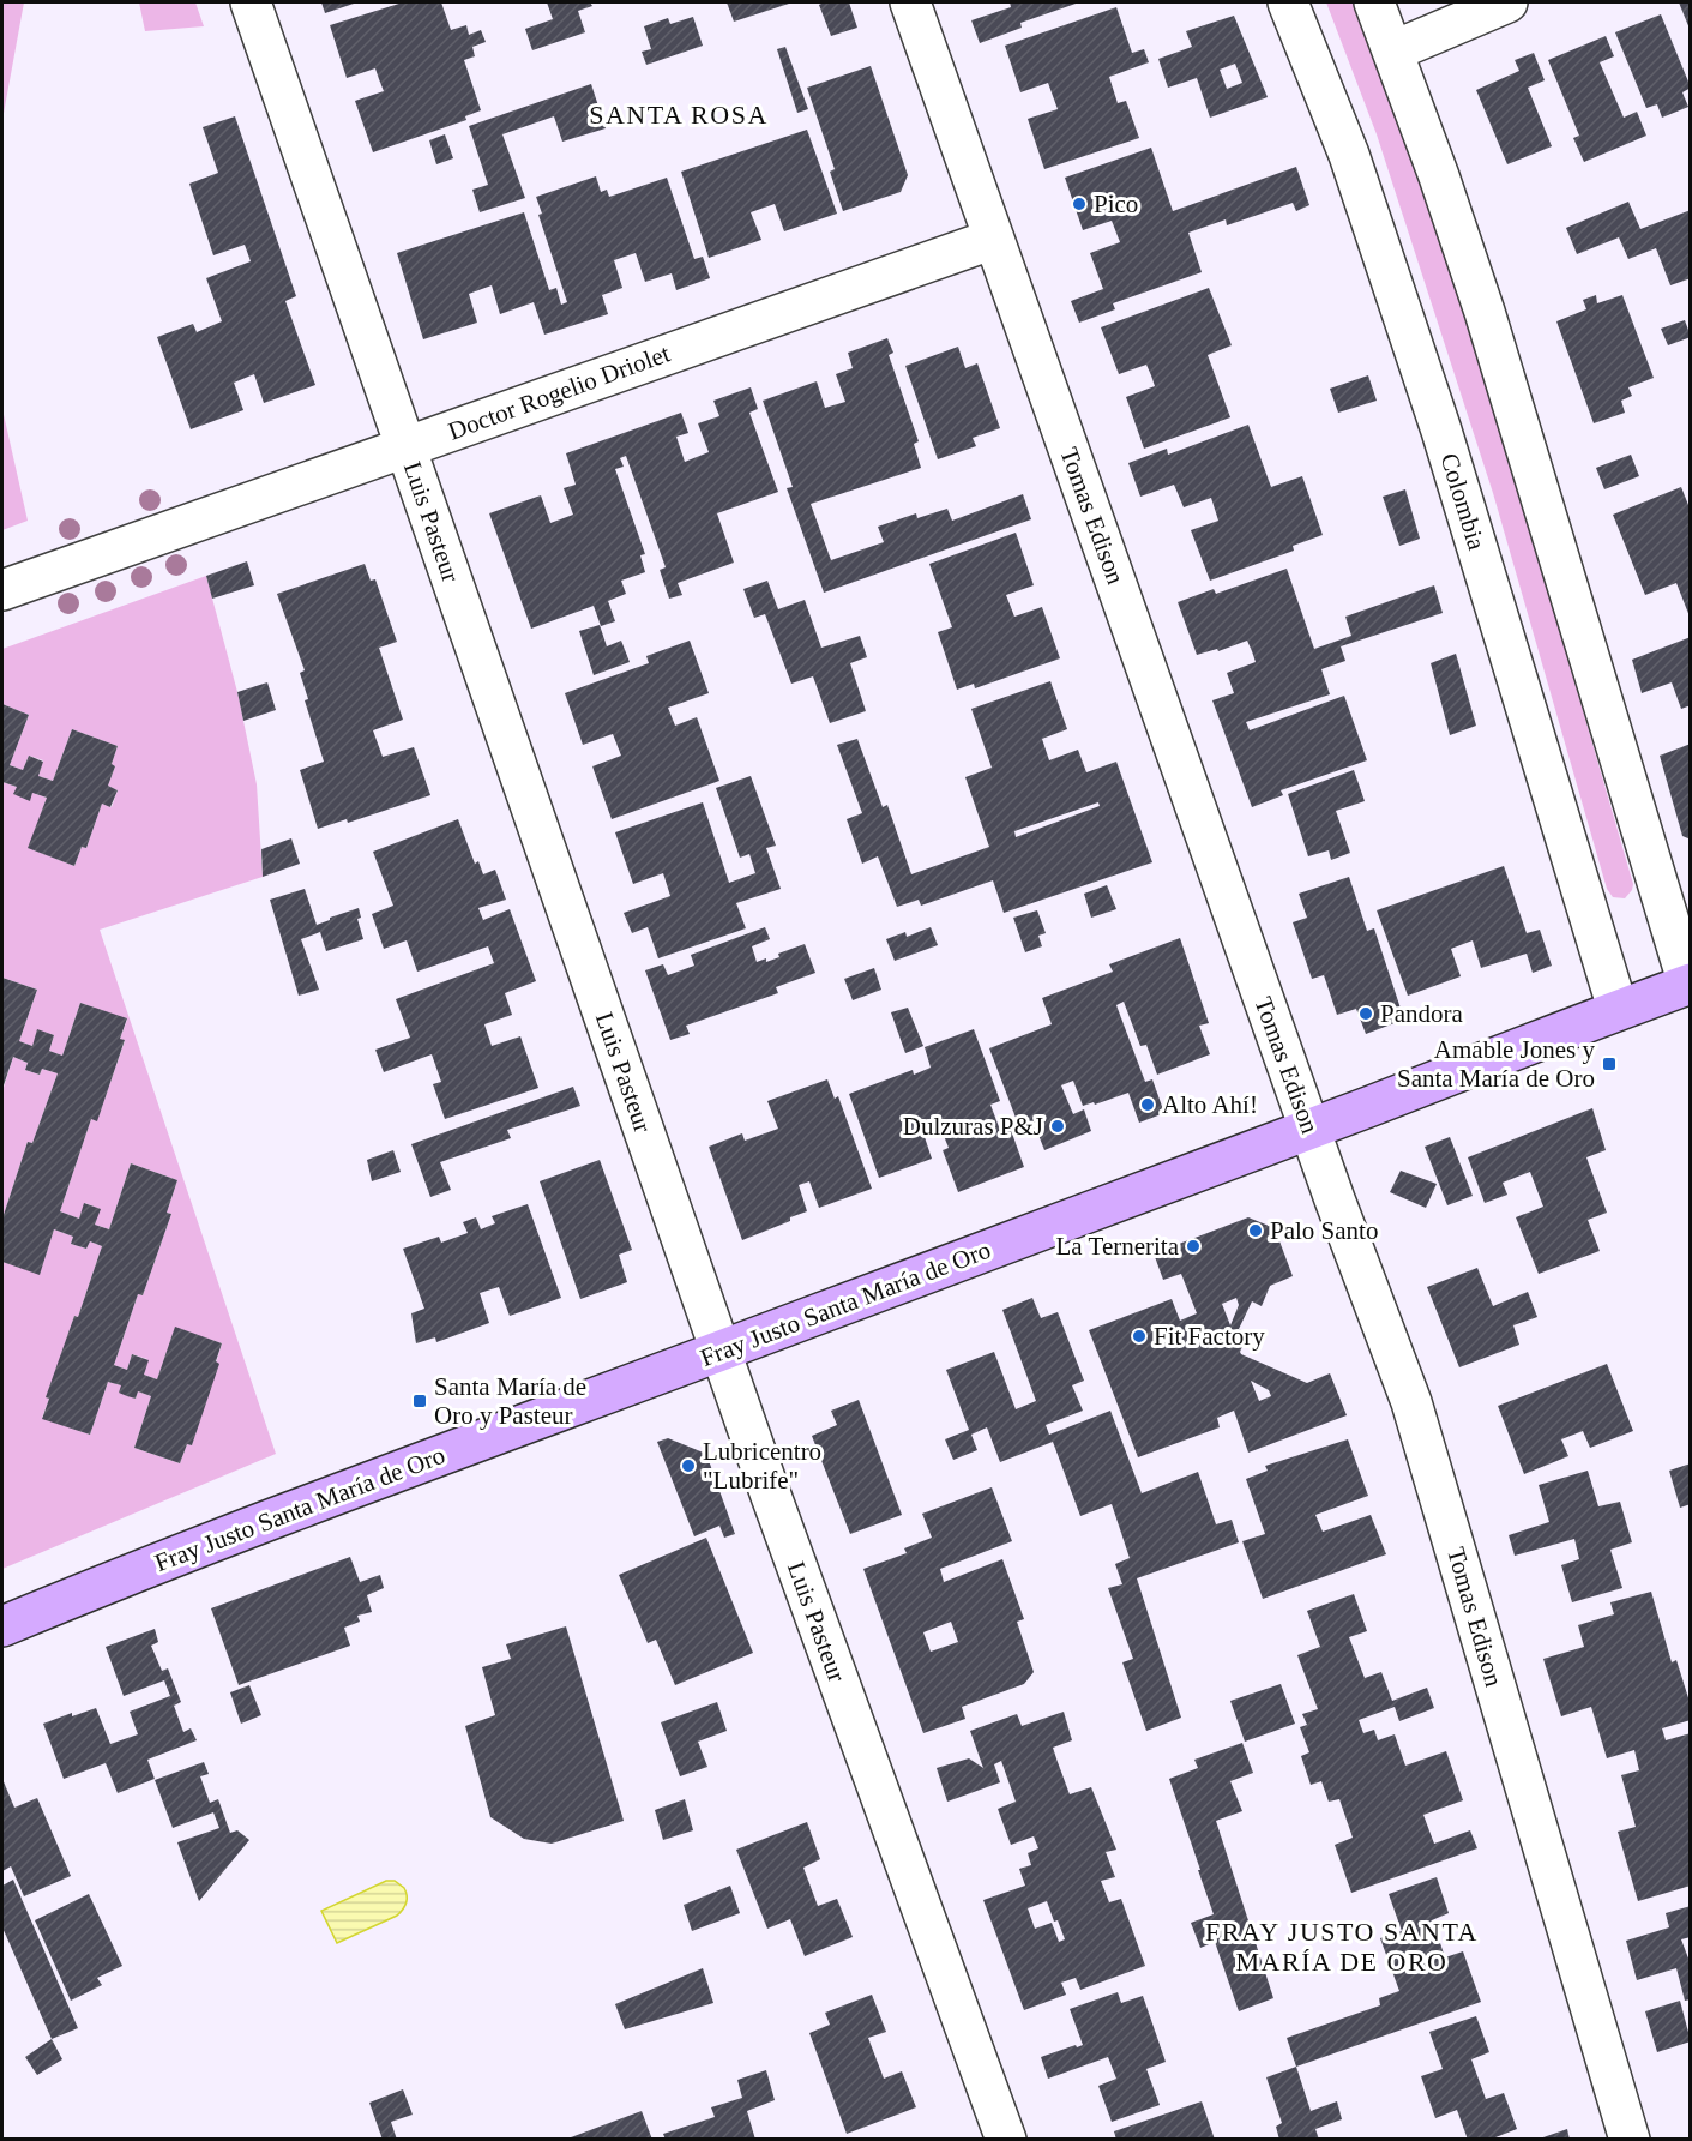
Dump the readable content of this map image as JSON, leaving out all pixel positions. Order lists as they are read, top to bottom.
{
  "streets": {
    "main road": ["Fray Justo Santa María de Oro"],
    "street": [
      "Doctor Rogelio Driolet",
      "Colombia",
      "Tomas Edison",
      "Luis Pasteur"
    ]
  },
  "crossings": [
    ["Doctor Rogelio Driolet", "Tomas Edison"],
    ["Doctor Rogelio Driolet", "Luis Pasteur"],
    ["Colombia", "Fray Justo Santa María de Oro"],
    ["Tomas Edison", "Fray Justo Santa María de Oro"],
    ["Luis Pasteur", "Fray Justo Santa María de Oro"]
  ],
  "districts": ["SANTA ROSA", "FRAY JUSTO SANTA MARÍA DE ORO"],
  "places": {
    "other": [
      "Pico",
      "Pandora",
      "Alto Ahí!",
      "Dulzuras P&J",
      "Palo Santo",
      "La Ternerita",
      "Fit Factory",
      "Lubricentro \"Lubrife\""
    ],
    "transit": ["Amable Jones y Santa María de Oro", "Santa María de Oro y Pasteur"]
  }
}
